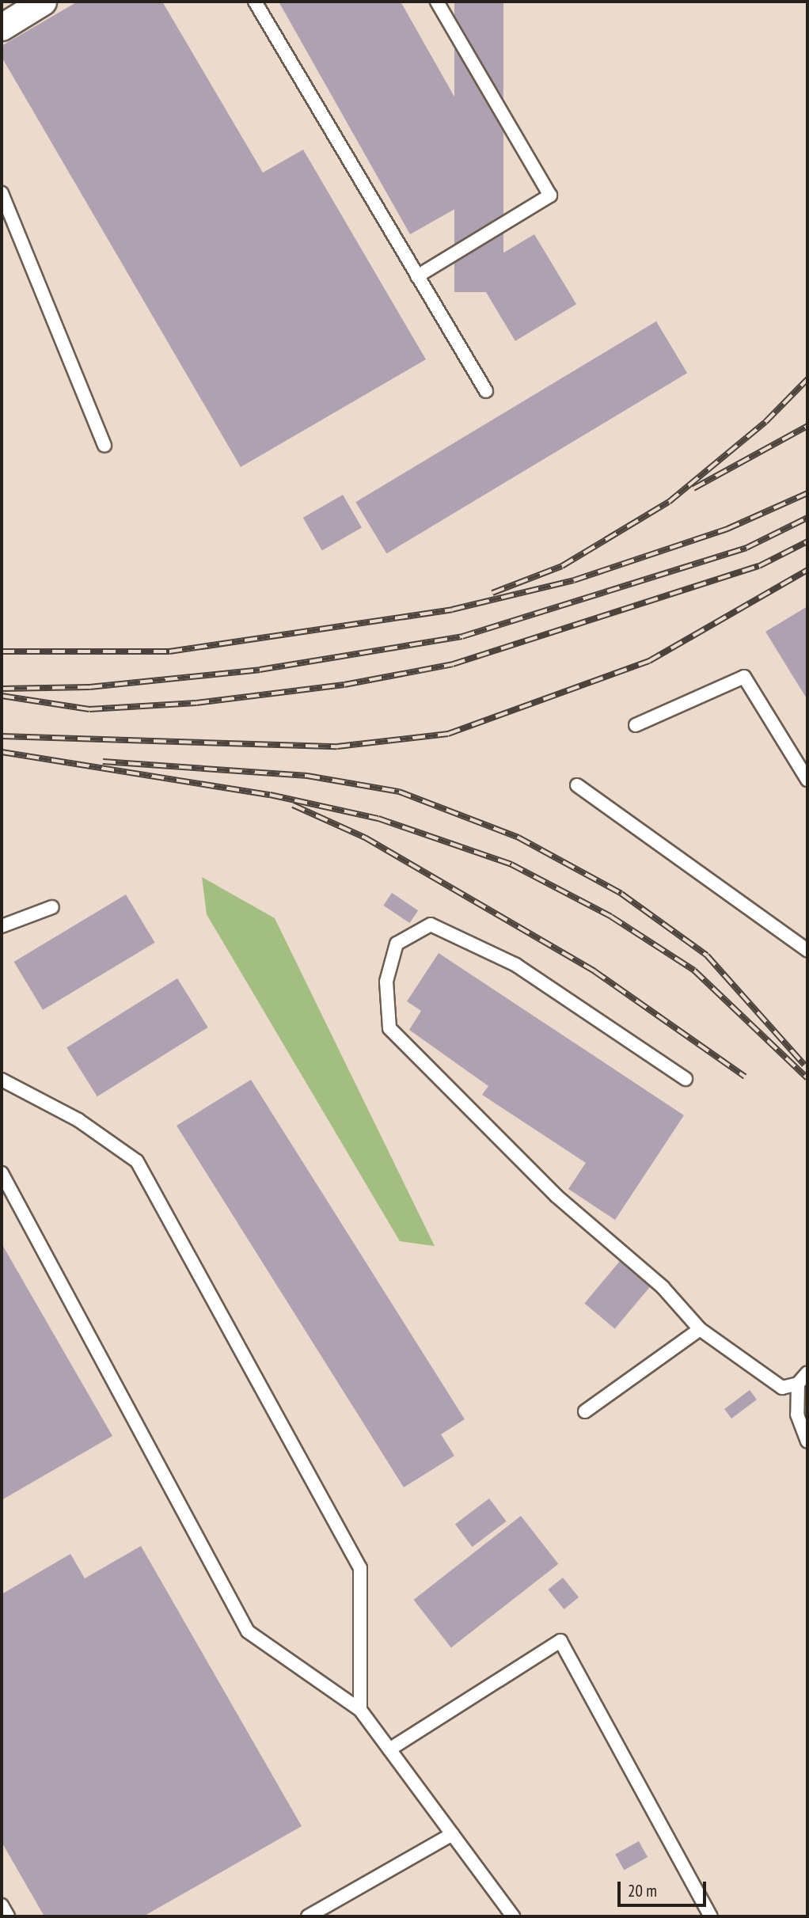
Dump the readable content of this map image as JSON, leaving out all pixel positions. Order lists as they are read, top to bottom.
{
  "scale_bar": "20 m"
}
